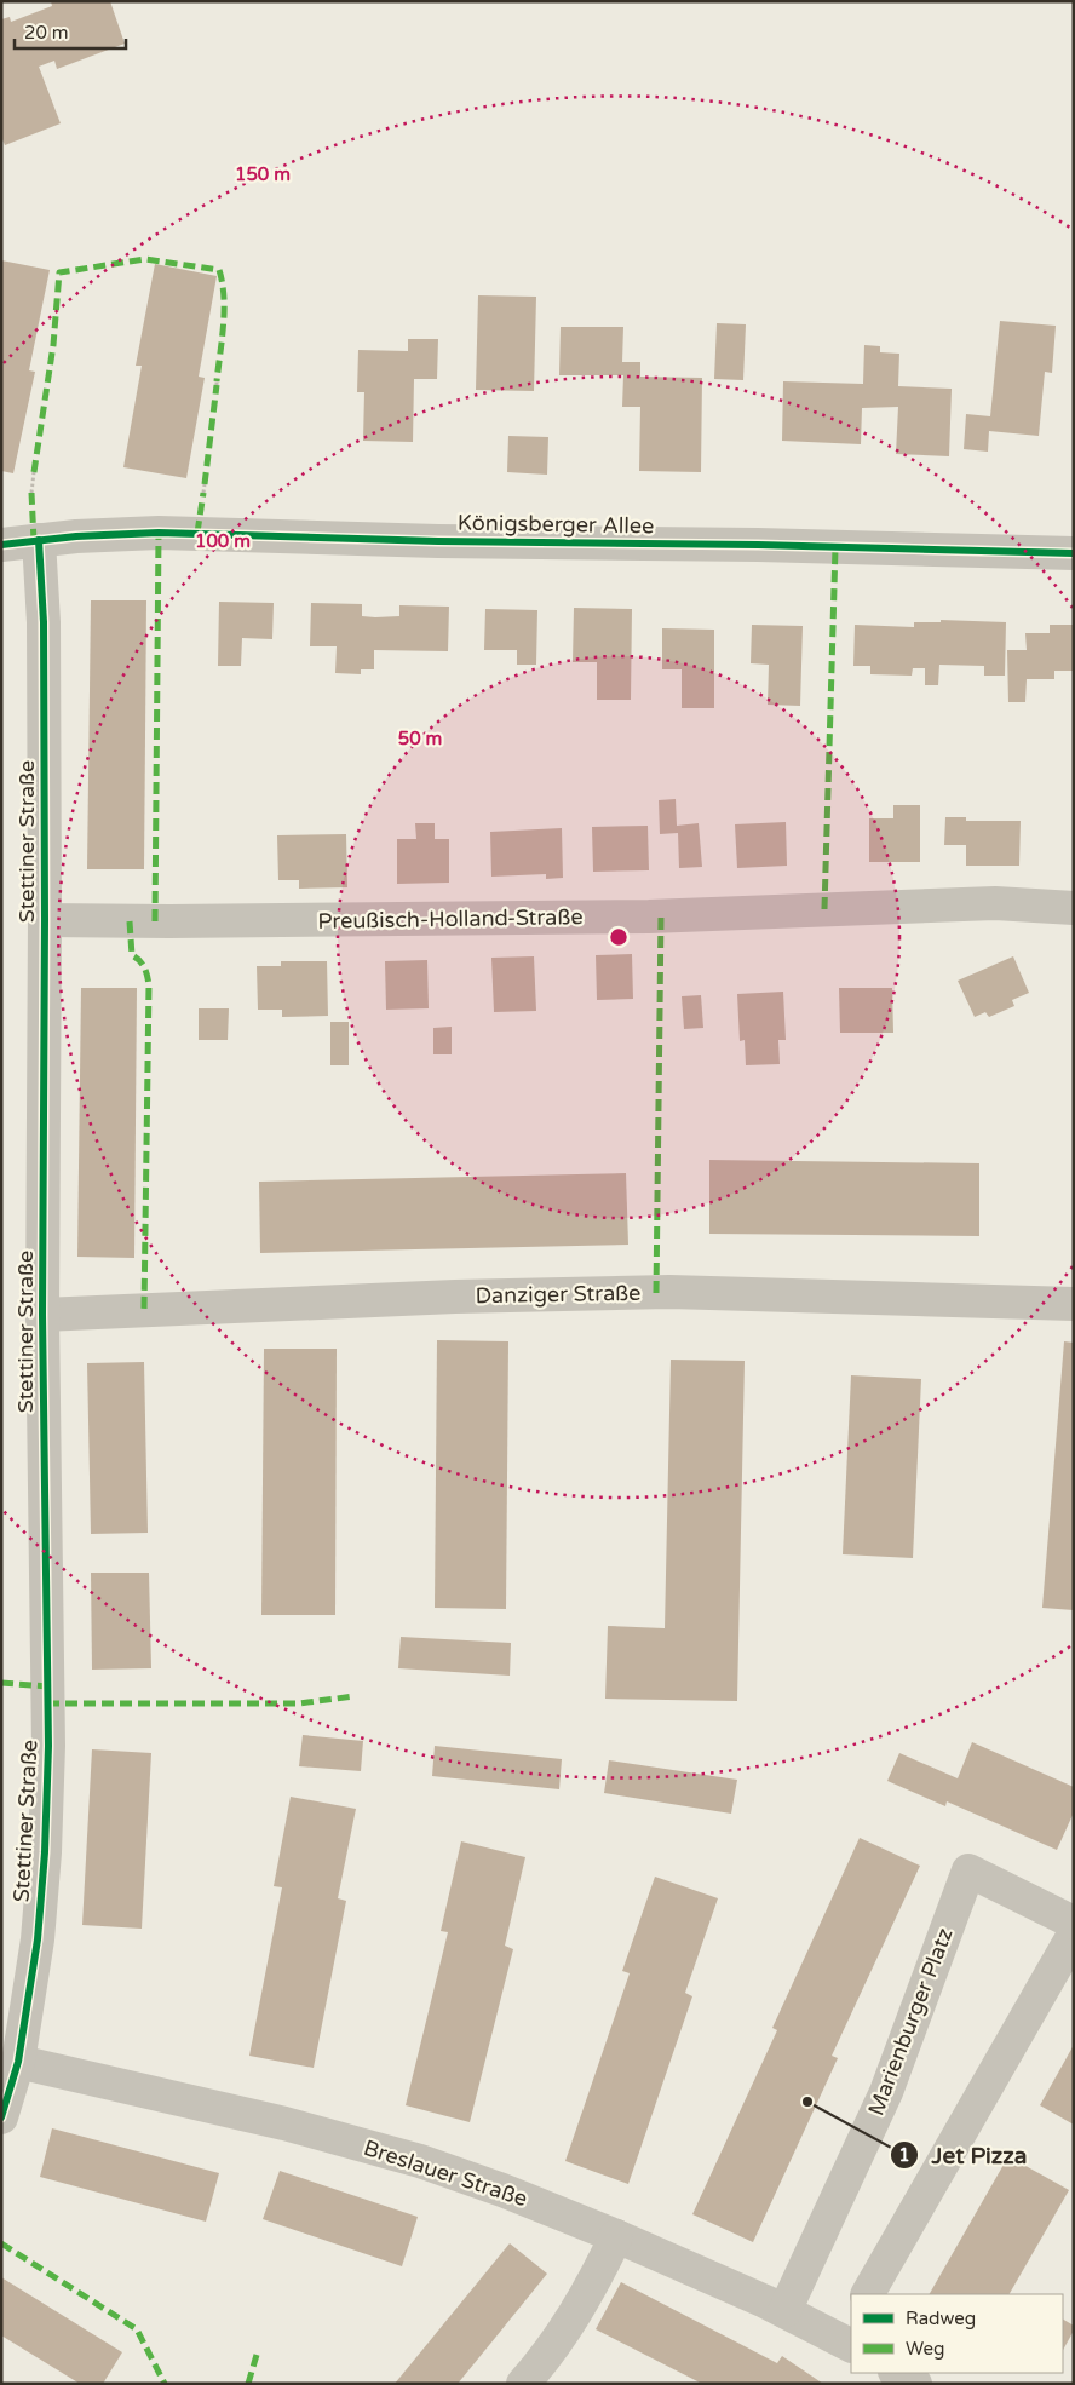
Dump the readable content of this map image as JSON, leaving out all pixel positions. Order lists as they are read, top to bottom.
{
  "streets": {
    "street": [
      "Königsberger Allee",
      "Stettiner Straße",
      "Preußisch-Holland-Straße",
      "Danziger Straße",
      "Marienburger Platz",
      "Breslauer Straße"
    ]
  },
  "crossings": [
    ["Königsberger Allee", "Stettiner Straße"],
    ["Stettiner Straße", "Preußisch-Holland-Straße"],
    ["Stettiner Straße", "Danziger Straße"],
    ["Stettiner Straße", "Breslauer Straße"],
    ["Marienburger Platz", "Breslauer Straße"]
  ],
  "places": ["Jet Pizza"],
  "legend": ["Radweg", "Weg"],
  "scale_bar": "20 m",
  "rings": ["150 m", "100 m", "50 m"]
}
